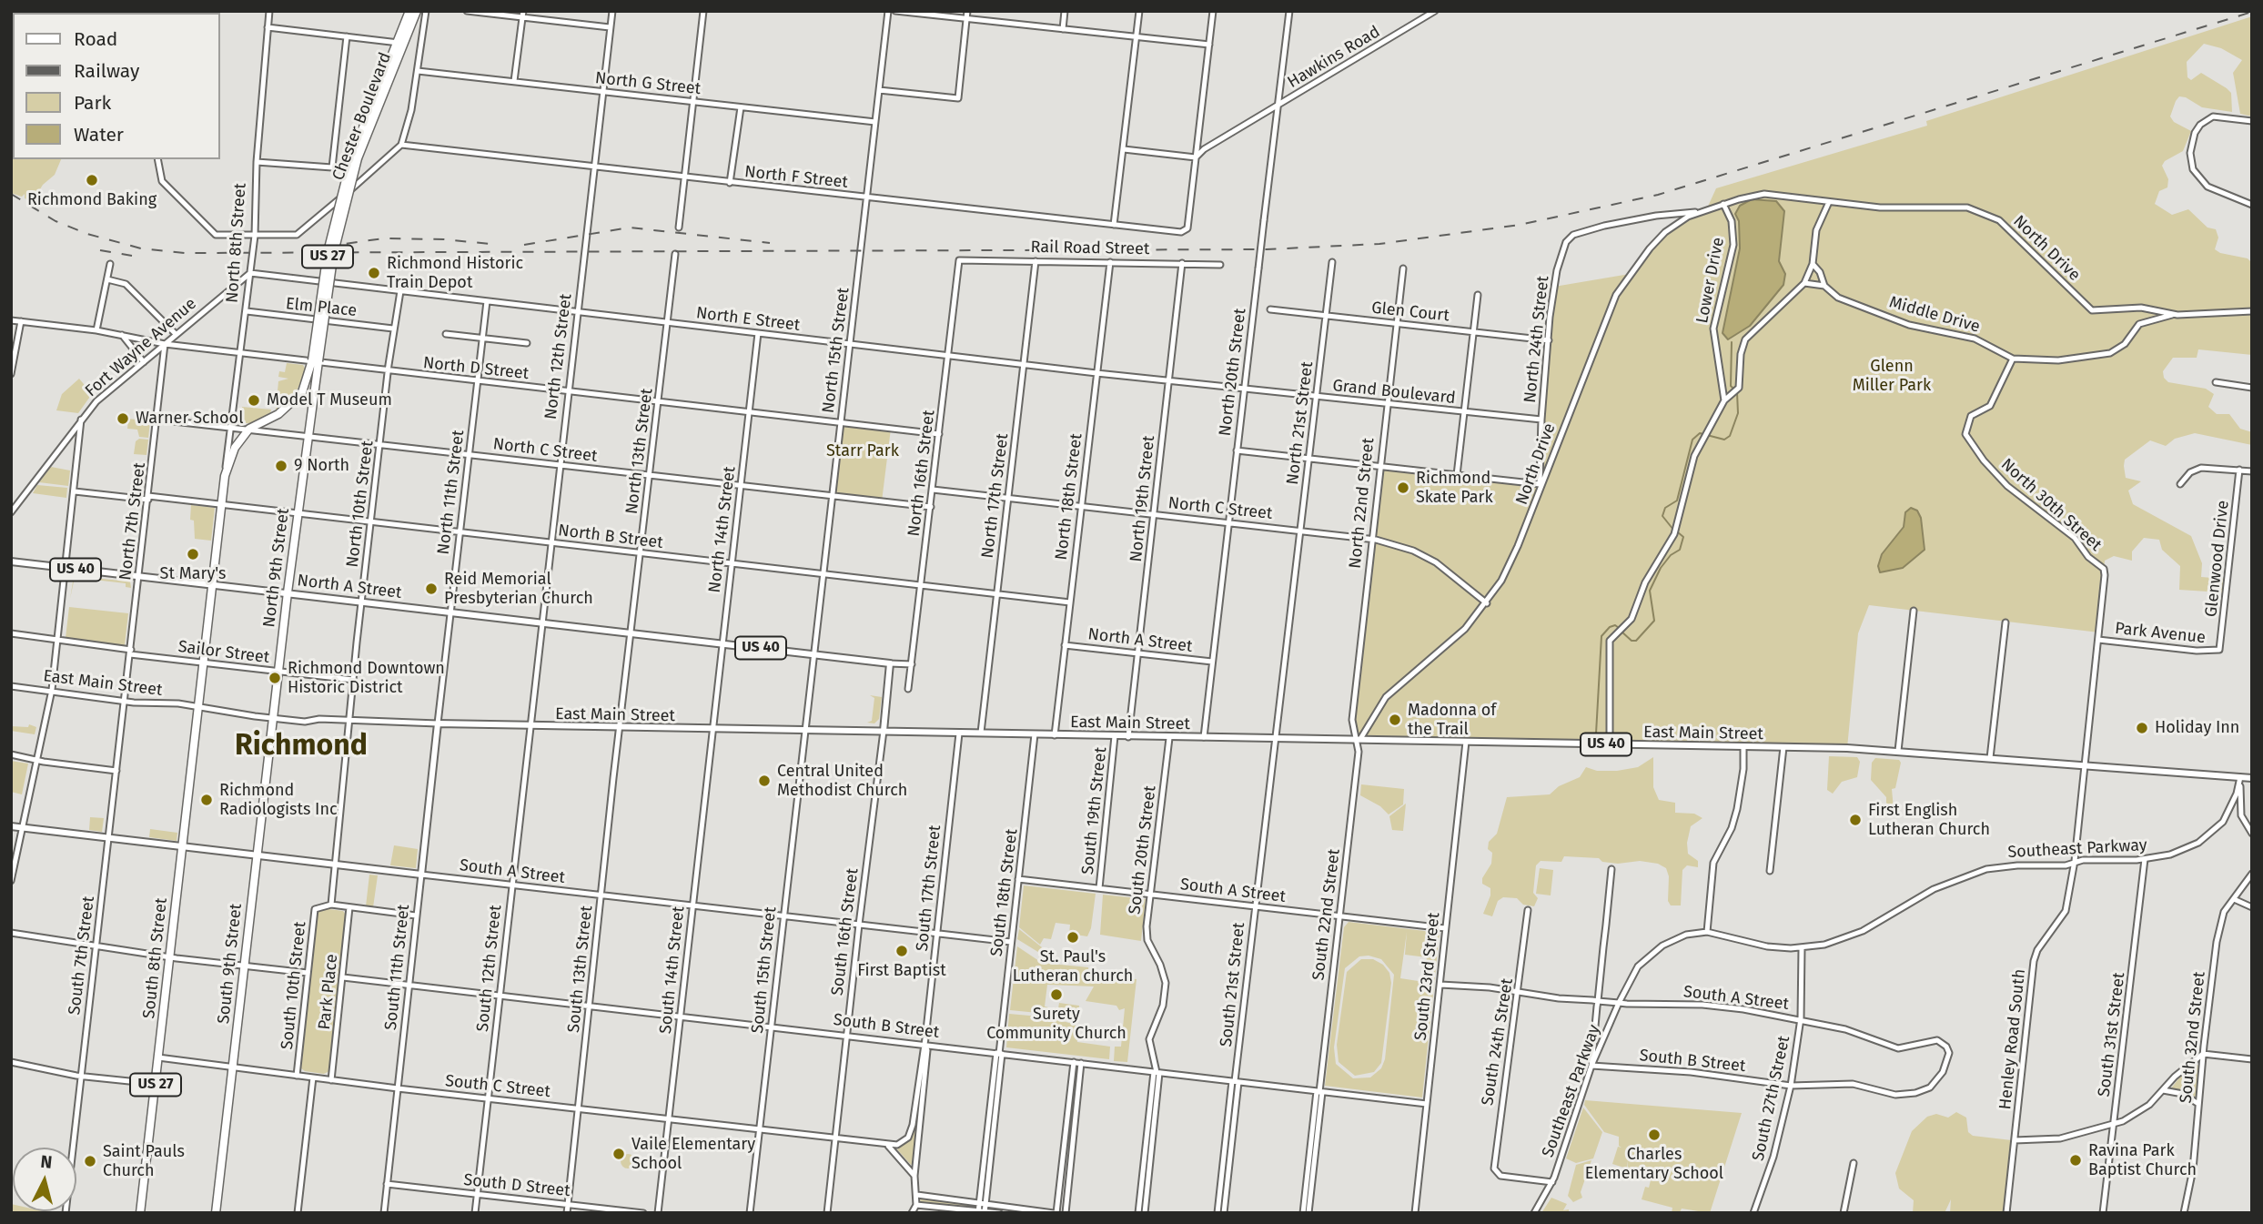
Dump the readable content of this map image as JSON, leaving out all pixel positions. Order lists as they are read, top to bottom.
{
  "streets": {
    "highway": [
      "Chester Boulevard",
      "North 8th Street",
      "US 27",
      "North 9th Street",
      "South 8th Street",
      "South 9th Street"
    ],
    "main road": [
      "US 40",
      "North A Street",
      "East Main Street",
      "South A Street",
      "South 11th Street"
    ],
    "street": [
      "Hawkins Road",
      "North G Street",
      "North F Street",
      "Rail Road Street",
      "North Drive",
      "Lower Drive",
      "Elm Place",
      "Glen Court",
      "Middle Drive",
      "North E Street",
      "North 24th Street",
      "Fort Wayne Avenue",
      "North 15th Street",
      "North 12th Street",
      "North D Street",
      "North 20th Street",
      "Grand Boulevard",
      "North 21st Street",
      "North C Street",
      "North 13th Street",
      "North 16th Street",
      "North 11th Street",
      "North 17th Street",
      "North 18th Street",
      "North 19th Street",
      "North 22nd Street",
      "North 10th Street",
      "North 30th Street",
      "North 7th Street",
      "North 14th Street",
      "North B Street",
      "Glenwood Drive",
      "Park Avenue",
      "Sailor Street",
      "South 19th Street",
      "Southeast Parkway",
      "South 20th Street",
      "South 17th Street",
      "South 18th Street",
      "South 22nd Street",
      "South 16th Street",
      "South 7th Street",
      "South 12th Street",
      "South 13th Street",
      "South 14th Street",
      "South 15th Street",
      "South 23rd Street",
      "South 21st Street",
      "South 10th Street",
      "Park Place",
      "South B Street",
      "South 31st Street",
      "South 32nd Street",
      "Henley Road South",
      "South 24th Street",
      "South C Street",
      "South 27th Street",
      "South D Street"
    ]
  },
  "crossings": [
    ["Hawkins Road", "North 20th Street"],
    ["North G Street", "Chester Boulevard"],
    ["North G Street", "North 15th Street"],
    ["North G Street", "North 12th Street"],
    ["Chester Boulevard", "North F Street"],
    ["Chester Boulevard", "North 8th Street"],
    ["Chester Boulevard", "North E Street"],
    ["Chester Boulevard", "North D Street"],
    ["Chester Boulevard", "North C Street"],
    ["Chester Boulevard", "North 9th Street"],
    ["North F Street", "North 15th Street"],
    ["North F Street", "North 12th Street"],
    ["North 8th Street", "Elm Place"],
    ["North 8th Street", "North E Street"],
    ["North 8th Street", "Fort Wayne Avenue"],
    ["North 8th Street", "North D Street"],
    ["North 8th Street", "North C Street"],
    ["North 8th Street", "North B Street"],
    ["North 8th Street", "North A Street"],
    ["North 8th Street", "Sailor Street"],
    ["North 8th Street", "East Main Street"],
    ["North 8th Street", "South 8th Street"],
    ["Rail Road Street", "North 16th Street"],
    ["Rail Road Street", "North 17th Street"],
    ["Rail Road Street", "North 18th Street"],
    ["Rail Road Street", "North 19th Street"],
    ["North Drive", "Lower Drive"],
    ["North Drive", "Middle Drive"],
    ["North Drive", "North 24th Street"],
    ["North Drive", "North C Street"],
    ["North Drive", "North 22nd Street"],
    ["North Drive", "East Main Street"],
    ["North Drive", "South 22nd Street"],
    ["Elm Place", "North 10th Street"],
    ["Glen Court", "North 24th Street"],
    ["Glen Court", "North 21st Street"],
    ["Glen Court", "North 22nd Street"],
    ["Middle Drive", "North 30th Street"],
    ["North E Street", "Fort Wayne Avenue"],
    ["North E Street", "North 15th Street"],
    ["North E Street", "North 12th Street"],
    ["North E Street", "North 20th Street"],
    ["North E Street", "Grand Boulevard"],
    ["North E Street", "North 13th Street"],
    ["North E Street", "North 16th Street"],
    ["North E Street", "North 11th Street"],
    ["North E Street", "North 17th Street"],
    ["North E Street", "North 18th Street"],
    ["North E Street", "North 19th Street"],
    ["North E Street", "North 10th Street"],
    ["North E Street", "North 14th Street"],
    ["North 24th Street", "Grand Boulevard"],
    ["Fort Wayne Avenue", "North D Street"],
    ["Fort Wayne Avenue", "North 7th Street"],
    ["North 15th Street", "North D Street"],
    ["North 15th Street", "North C Street"],
    ["North 15th Street", "North B Street"],
    ["North 15th Street", "North A Street"],
    ["North 15th Street", "East Main Street"],
    ["North 15th Street", "South 15th Street"],
    ["North 12th Street", "North D Street"],
    ["North 12th Street", "North C Street"],
    ["North 12th Street", "North B Street"],
    ["North 12th Street", "North A Street"],
    ["North 12th Street", "East Main Street"],
    ["North 12th Street", "South 12th Street"],
    ["North D Street", "North 13th Street"],
    ["North D Street", "North 16th Street"],
    ["North D Street", "North 11th Street"],
    ["North D Street", "North 10th Street"],
    ["North D Street", "North 7th Street"],
    ["North D Street", "North 14th Street"],
    ["North 20th Street", "Grand Boulevard"],
    ["North 20th Street", "North C Street"],
    ["North 20th Street", "North A Street"],
    ["North 20th Street", "East Main Street"],
    ["Grand Boulevard", "North 21st Street"],
    ["Grand Boulevard", "North 22nd Street"],
    ["North 21st Street", "North C Street"],
    ["North 21st Street", "East Main Street"],
    ["North 21st Street", "South 21st Street"],
    ["North C Street", "North 13th Street"],
    ["North C Street", "North 16th Street"],
    ["North C Street", "North 11th Street"],
    ["North C Street", "North 17th Street"],
    ["North C Street", "North 18th Street"],
    ["North C Street", "North 19th Street"],
    ["North C Street", "North 22nd Street"],
    ["North C Street", "North 10th Street"],
    ["North C Street", "North 7th Street"],
    ["North C Street", "North 14th Street"],
    ["North C Street", "North 9th Street"],
    ["North 13th Street", "North B Street"],
    ["North 13th Street", "North A Street"],
    ["North 13th Street", "East Main Street"],
    ["North 13th Street", "South 13th Street"],
    ["North 16th Street", "North B Street"],
    ["North 16th Street", "North A Street"],
    ["North 11th Street", "North B Street"],
    ["North 11th Street", "North A Street"],
    ["North 11th Street", "East Main Street"],
    ["North 11th Street", "South 11th Street"],
    ["North 17th Street", "North B Street"],
    ["North 17th Street", "East Main Street"],
    ["North 18th Street", "North B Street"],
    ["North 18th Street", "North A Street"],
    ["North 18th Street", "East Main Street"],
    ["North 19th Street", "North A Street"],
    ["North 19th Street", "East Main Street"],
    ["North 22nd Street", "East Main Street"],
    ["North 22nd Street", "South 22nd Street"],
    ["North 10th Street", "North B Street"],
    ["North 10th Street", "North A Street"],
    ["North 10th Street", "Sailor Street"],
    ["North 10th Street", "East Main Street"],
    ["North 30th Street", "Park Avenue"],
    ["North 30th Street", "East Main Street"],
    ["North 30th Street", "Henley Road South"],
    ["North 7th Street", "North B Street"],
    ["North 7th Street", "North A Street"],
    ["North 7th Street", "Sailor Street"],
    ["North 7th Street", "East Main Street"],
    ["North 7th Street", "South 7th Street"],
    ["North 14th Street", "North B Street"],
    ["North 14th Street", "North A Street"],
    ["North 14th Street", "East Main Street"],
    ["North 14th Street", "South 14th Street"],
    ["North B Street", "North 9th Street"],
    ["Glenwood Drive", "Park Avenue"],
    ["North 9th Street", "North A Street"],
    ["North 9th Street", "Sailor Street"],
    ["North 9th Street", "East Main Street"],
    ["North 9th Street", "South 9th Street"],
    ["East Main Street", "South 19th Street"],
    ["East Main Street", "Southeast Parkway"],
    ["East Main Street", "South 20th Street"],
    ["East Main Street", "South 17th Street"],
    ["East Main Street", "South 18th Street"],
    ["East Main Street", "South 22nd Street"],
    ["East Main Street", "South 16th Street"],
    ["East Main Street", "South 7th Street"],
    ["East Main Street", "South 8th Street"],
    ["East Main Street", "South 9th Street"],
    ["East Main Street", "South 11th Street"],
    ["East Main Street", "South 12th Street"],
    ["East Main Street", "South 13th Street"],
    ["East Main Street", "South 14th Street"],
    ["East Main Street", "South 15th Street"],
    ["East Main Street", "South 23rd Street"],
    ["East Main Street", "South 21st Street"],
    ["East Main Street", "Henley Road South"],
    ["South 19th Street", "South A Street"],
    ["Southeast Parkway", "South A Street"],
    ["Southeast Parkway", "South B Street"],
    ["Southeast Parkway", "South 31st Street"],
    ["Southeast Parkway", "Henley Road South"],
    ["Southeast Parkway", "South 24th Street"],
    ["Southeast Parkway", "South 27th Street"],
    ["South 20th Street", "South A Street"],
    ["South 20th Street", "South B Street"],
    ["South A Street", "South 17th Street"],
    ["South A Street", "South 18th Street"],
    ["South A Street", "South 22nd Street"],
    ["South A Street", "South 16th Street"],
    ["South A Street", "South 7th Street"],
    ["South A Street", "South 8th Street"],
    ["South A Street", "South 9th Street"],
    ["South A Street", "South 11th Street"],
    ["South A Street", "South 12th Street"],
    ["South A Street", "South 13th Street"],
    ["South A Street", "South 14th Street"],
    ["South A Street", "South 15th Street"],
    ["South A Street", "South 23rd Street"],
    ["South A Street", "South 21st Street"],
    ["South A Street", "South B Street"],
    ["South A Street", "South 24th Street"],
    ["South A Street", "South 27th Street"],
    ["South 17th Street", "South B Street"],
    ["South 17th Street", "South C Street"],
    ["South 18th Street", "South B Street"],
    ["South 22nd Street", "South B Street"],
    ["South 16th Street", "South B Street"],
    ["South 16th Street", "South C Street"],
    ["South 8th Street", "South C Street"],
    ["South 9th Street", "South C Street"],
    ["South 11th Street", "South B Street"],
    ["South 11th Street", "South C Street"],
    ["South 11th Street", "South D Street"],
    ["South 12th Street", "South B Street"],
    ["South 12th Street", "South C Street"],
    ["South 12th Street", "South D Street"],
    ["South 13th Street", "South B Street"],
    ["South 13th Street", "South C Street"],
    ["South 13th Street", "South D Street"],
    ["South 14th Street", "South B Street"],
    ["South 14th Street", "South C Street"],
    ["South 15th Street", "South B Street"],
    ["South 15th Street", "South C Street"],
    ["South 23rd Street", "South B Street"],
    ["South 21st Street", "South B Street"],
    ["South 10th Street", "South C Street"],
    ["Park Place", "South B Street"],
    ["Park Place", "South C Street"],
    ["South B Street", "South 27th Street"]
  ],
  "districts": ["Richmond"],
  "parks": ["Glenn Miller Park", "Starr Park"],
  "places": [
    "Richmond Baking",
    "Richmond Historic Train Depot",
    "Model T Museum",
    "Warner School",
    "9 North",
    "Richmond Skate Park",
    "St Mary's",
    "Reid Memorial Presbyterian Church",
    "Richmond Downtown Historic District",
    "Madonna of the Trail",
    "Holiday Inn",
    "Central United Methodist Church",
    "Richmond Radiologists Inc",
    "First English Lutheran Church",
    "St. Paul's Lutheran church",
    "First Baptist",
    "Surety Community Church",
    "Charles Elementary School",
    "Vaile Elementary School",
    "Ravina Park Baptist Church",
    "Saint Pauls Church"
  ],
  "legend": [
    "Road",
    "Railway",
    "Park",
    "Water"
  ],
  "north": "top"
}
